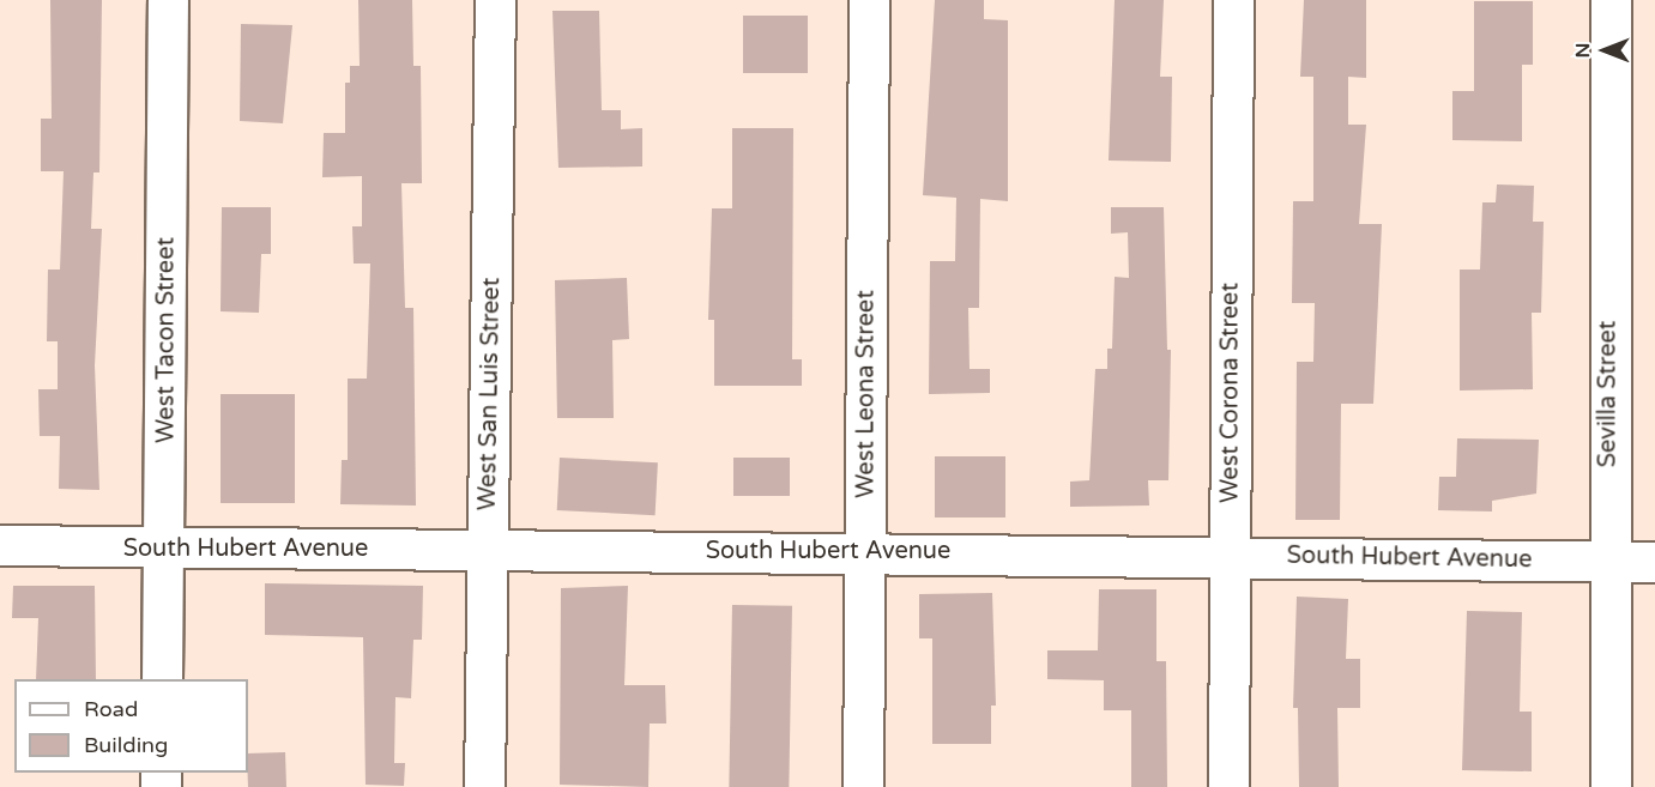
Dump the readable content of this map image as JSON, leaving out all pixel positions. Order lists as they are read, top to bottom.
{
  "streets": {
    "street": [
      "West Tacon Street",
      "West Corona Street",
      "West San Luis Street",
      "West Leona Street",
      "Sevilla Street",
      "South Hubert Avenue"
    ]
  },
  "crossings": [
    ["West Tacon Street", "South Hubert Avenue"],
    ["West Corona Street", "South Hubert Avenue"],
    ["West San Luis Street", "South Hubert Avenue"],
    ["West Leona Street", "South Hubert Avenue"],
    ["Sevilla Street", "South Hubert Avenue"]
  ],
  "legend": ["Road", "Building"],
  "north": "left"
}
